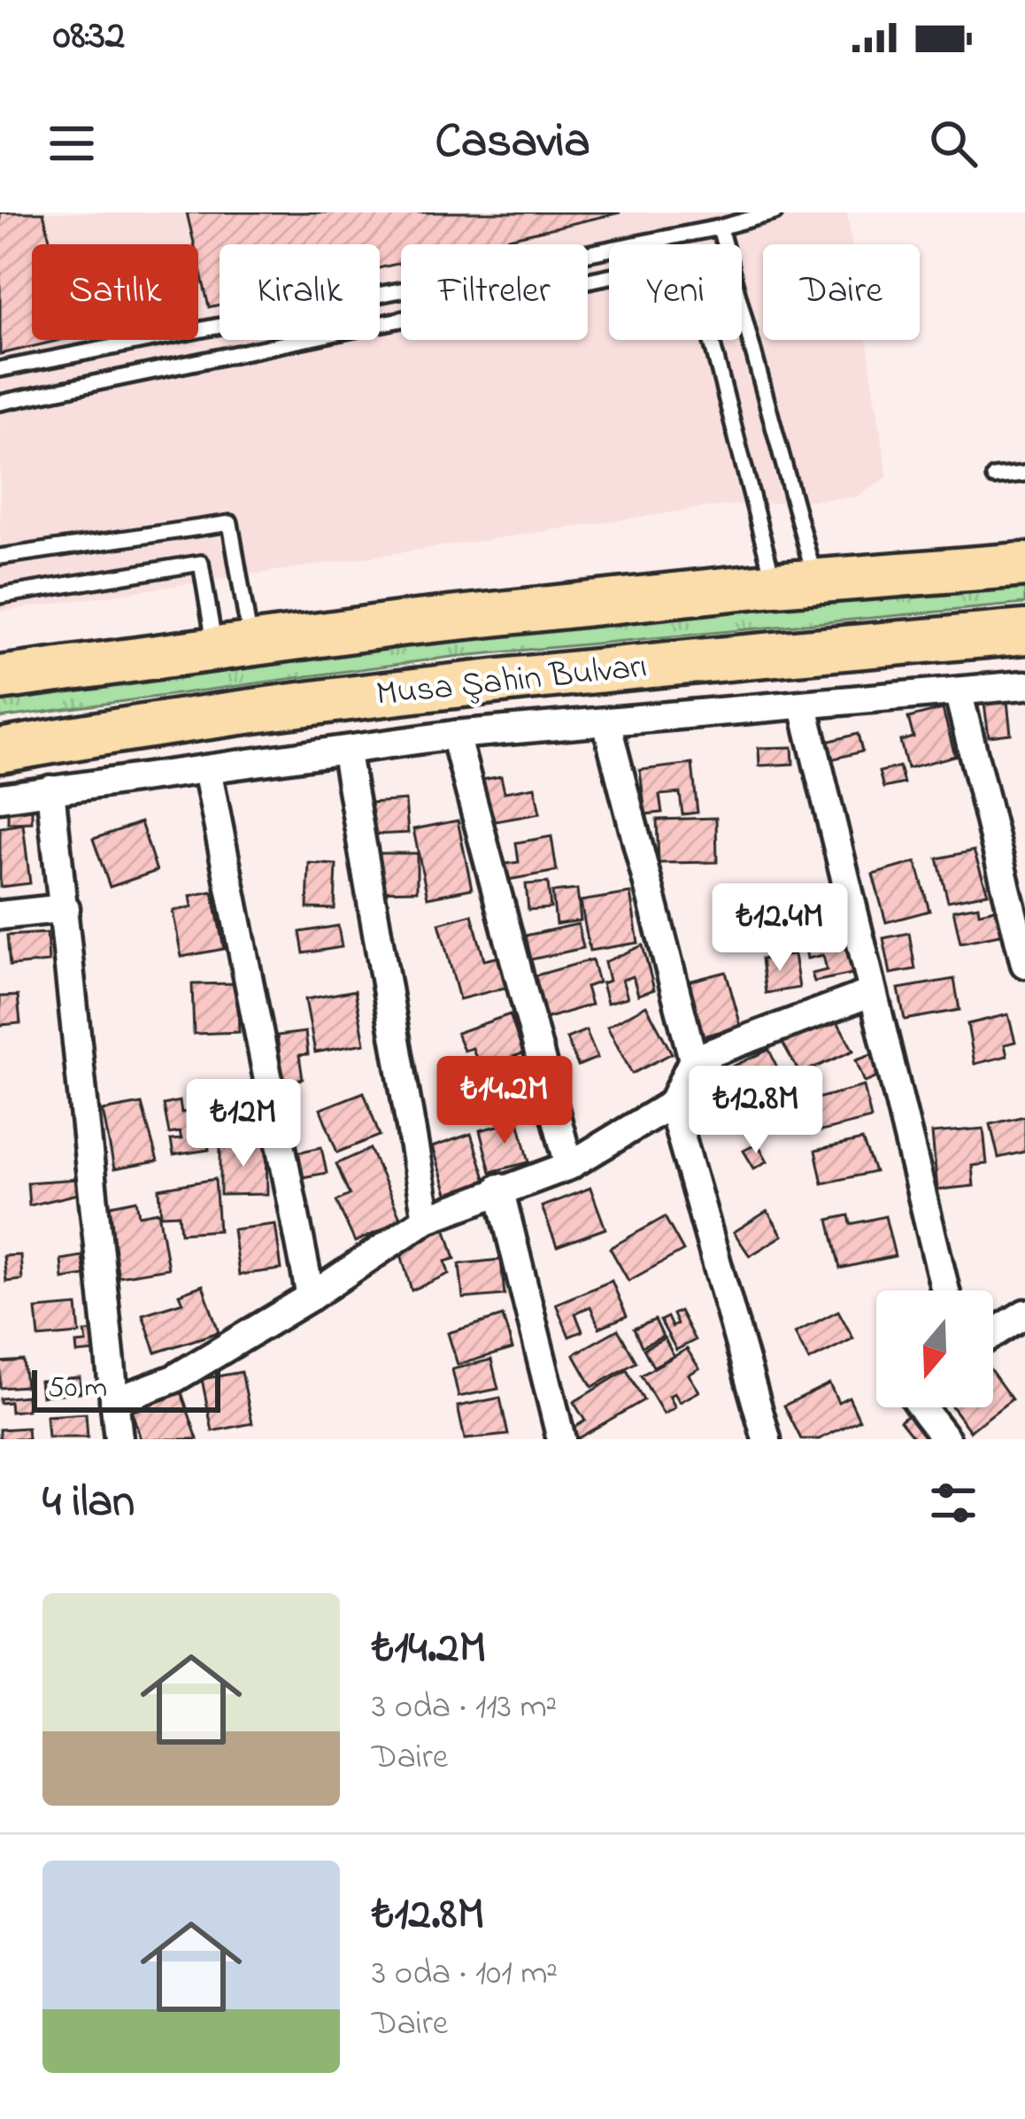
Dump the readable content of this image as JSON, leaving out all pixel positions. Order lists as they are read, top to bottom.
{
  "streets": {
    "main road": ["Musa Şahin Bulvarı"]
  },
  "scale_bar": "50 m",
  "north": "bottom",
  "page": {
    "status": "08:32",
    "header": "Casavia",
    "chip": [
      "Satılık",
      "Kiralık",
      "Filtreler",
      "Yeni",
      "Daire"
    ],
    "price": [
      "₺12.4M",
      "₺14.2M",
      "₺12.8M",
      "₺12M"
    ],
    "scale": "50 m",
    "heading": "4 ilan",
    "list": [
      {
        "name": "₺14.2M",
        "note": "3 oda · 113 m² · Daire"
      },
      {
        "name": "₺12.8M",
        "note": "3 oda · 101 m² · Daire"
      }
    ]
  }
}
